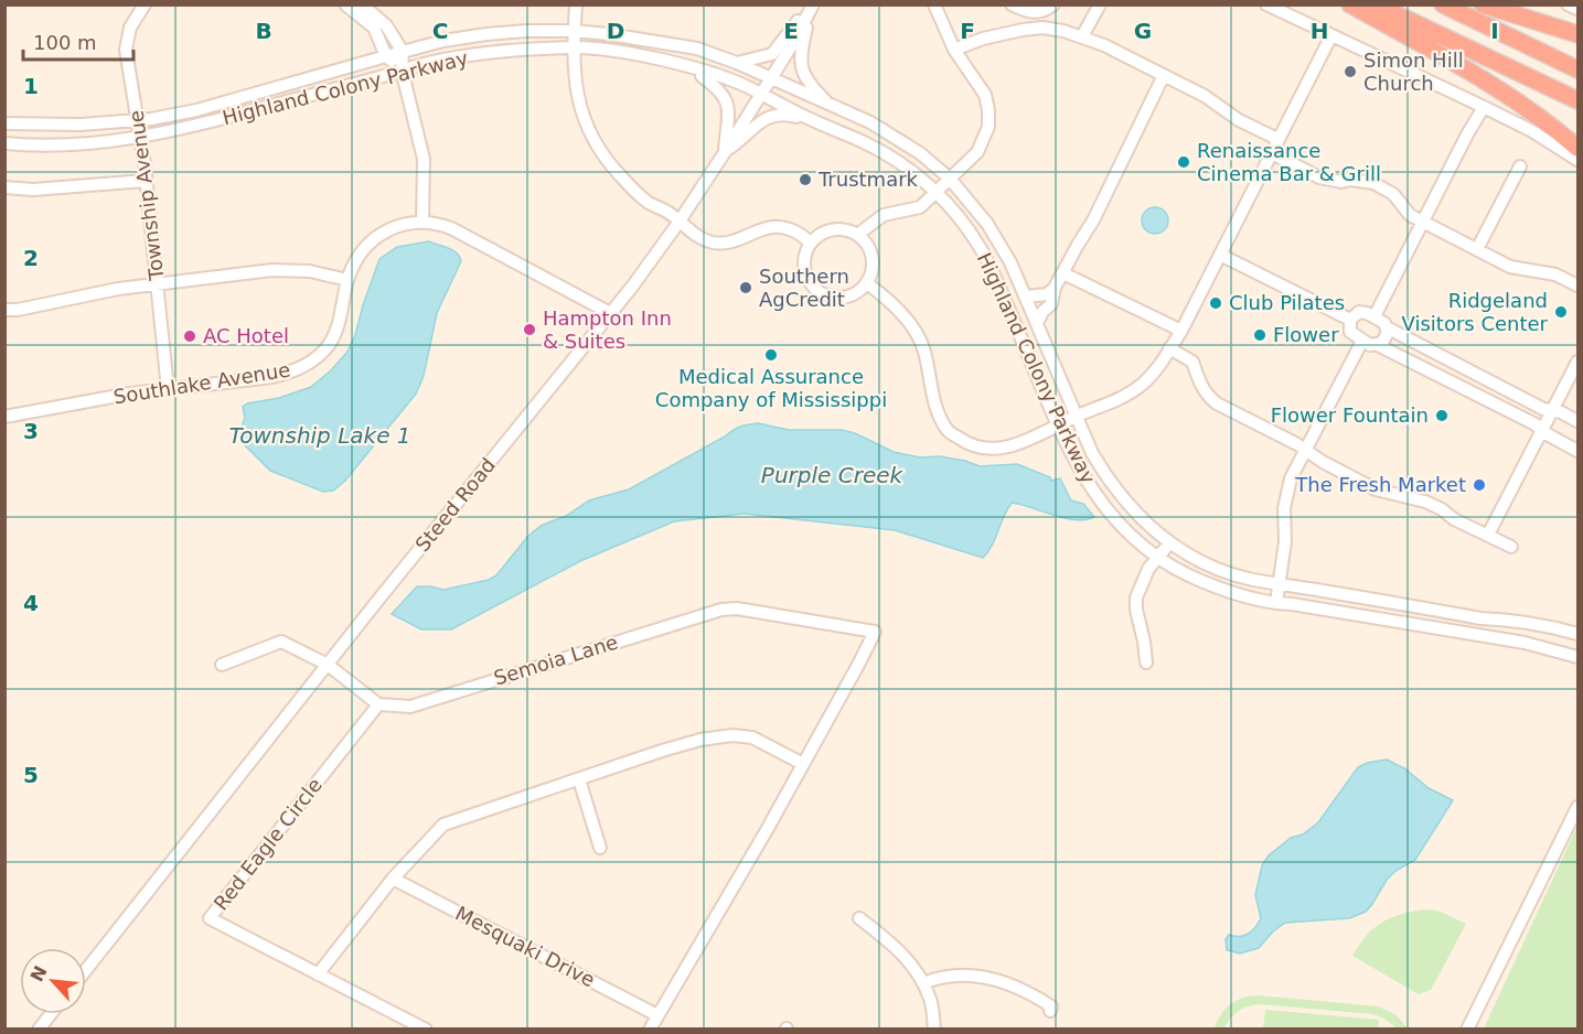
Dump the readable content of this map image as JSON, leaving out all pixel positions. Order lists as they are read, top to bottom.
{
  "streets": {
    "street": [
      "Highland Colony Parkway",
      "Township Avenue",
      "Southlake Avenue",
      "Steed Road",
      "Semoia Lane",
      "Red Eagle Circle",
      "Mesquaki Drive"
    ]
  },
  "crossings": [
    ["Highland Colony Parkway", "Township Avenue"],
    ["Highland Colony Parkway", "Steed Road"],
    ["Township Avenue", "Southlake Avenue"],
    ["Semoia Lane", "Red Eagle Circle"]
  ],
  "water": ["Township Lake 1", "Purple Creek"],
  "places": [
    "Simon Hill Church",
    "Renaissance Cinema Bar & Grill",
    "Trustmark",
    "Southern AgCredit",
    "Club Pilates",
    "Ridgeland Visitors Center",
    "Hampton Inn & Suites",
    "Flower",
    "AC Hotel",
    "Medical Assurance Company of Mississippi",
    "Flower Fountain",
    "The Fresh Market"
  ],
  "scale_bar": "100 m",
  "north": "top left",
  "grid": {
    "columns": [
      "B",
      "C",
      "D",
      "E",
      "F",
      "G",
      "H",
      "I"
    ],
    "rows": [
      "1",
      "2",
      "3",
      "4",
      "5"
    ]
  }
}
